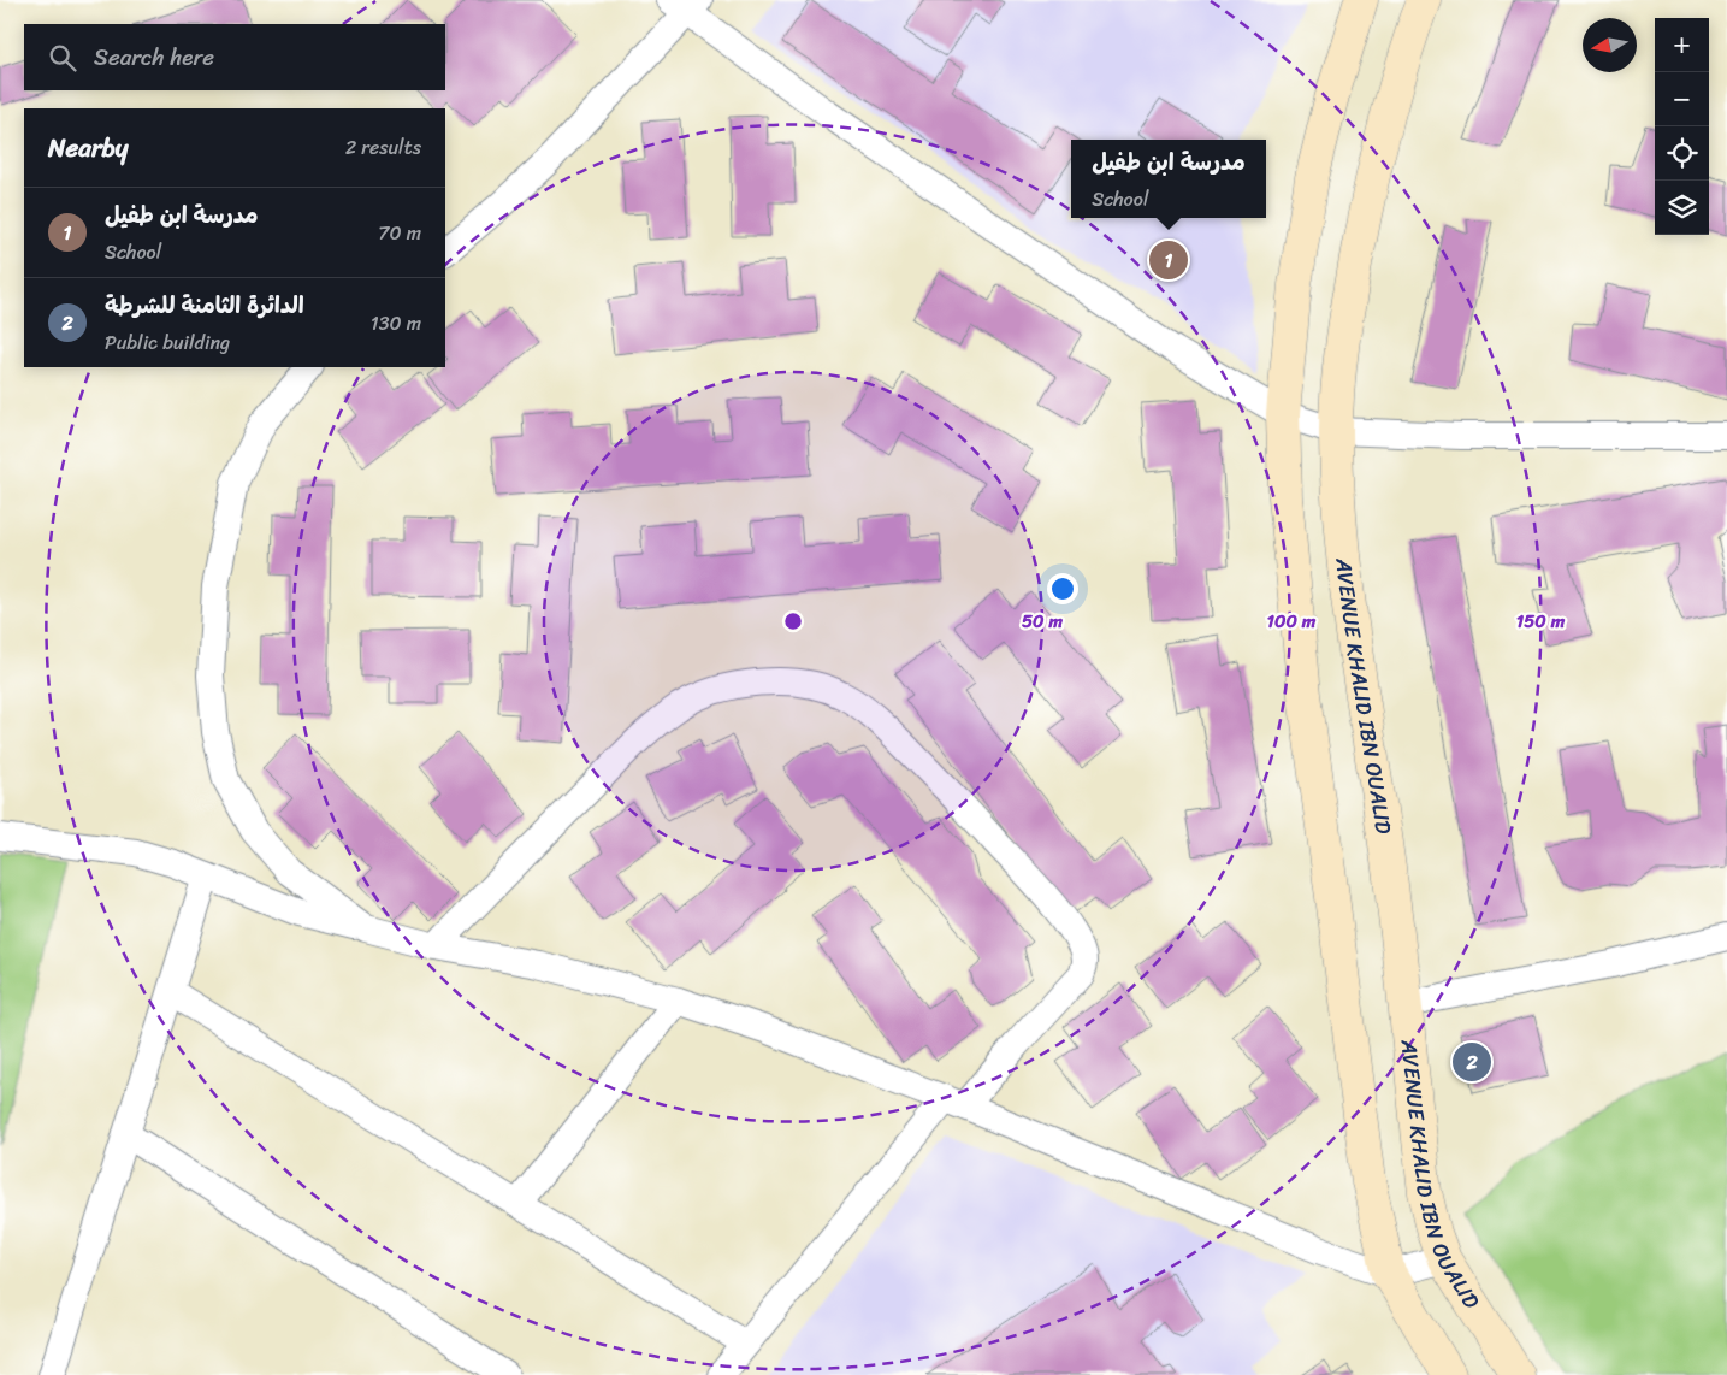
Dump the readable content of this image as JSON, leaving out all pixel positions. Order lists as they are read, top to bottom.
{
  "streets": {
    "main road": ["AVENUE KHALID IBN OUALID"]
  },
  "north": "left",
  "page": {
    "map_buttons": ["+", "−"],
    "search": "Search here",
    "heading": ["Nearby", "2 results"],
    "popup": ["مدرسة ابن طفيل", "School"],
    "list": [
      {
        "mark": "1",
        "name": "مدرسة ابن طفيل",
        "note": "School",
        "value": "70 m"
      },
      {
        "mark": "2",
        "name": "الدائرة الثامنة للشرطة",
        "note": "Public building",
        "value": "130 m"
      }
    ],
    "pins": ["1", "2"]
  },
  "rings": ["50 m", "100 m", "150 m"]
}
